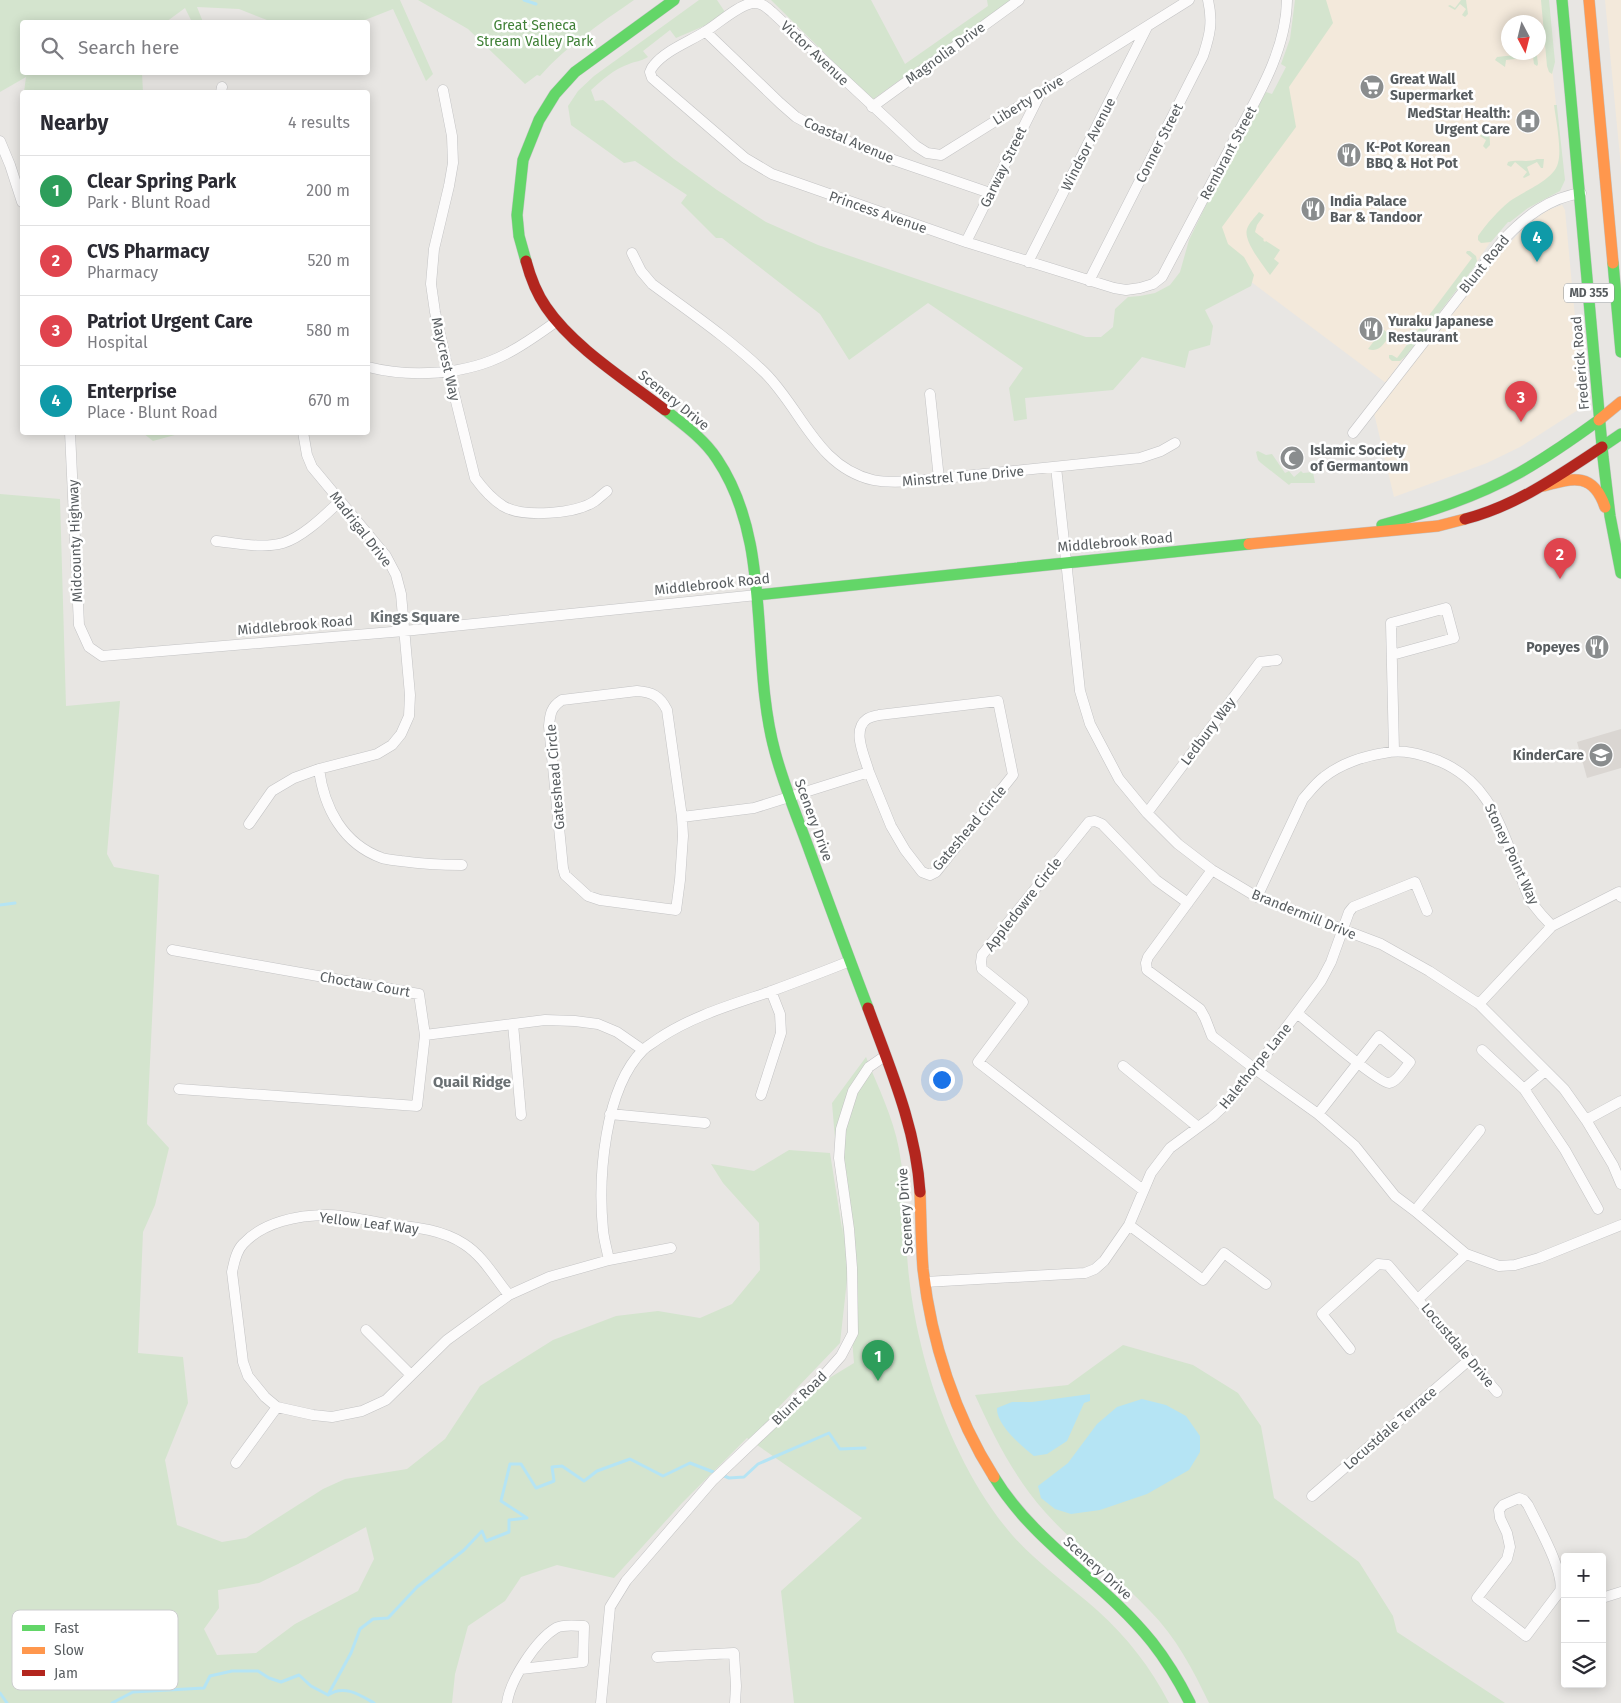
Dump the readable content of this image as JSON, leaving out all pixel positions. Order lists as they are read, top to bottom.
{
  "streets": {
    "street": [
      "Victor Avenue",
      "Magnolia Drive",
      "Liberty Drive",
      "Coastal Avenue",
      "Conner Street",
      "Windsor Avenue",
      "Rembrant Street",
      "Garway Street",
      "Princess Avenue",
      "Blunt Road",
      "MD 355",
      "Maycrest Way",
      "Frederick Road",
      "Scenery Drive",
      "Minstrel Tune Drive",
      "Madrigal Drive",
      "Midcounty Highway",
      "Middlebrook Road",
      "Ledbury Way",
      "Gateshead Circle",
      "Stoney Point Way",
      "Appledowre Circle",
      "Brandermill Drive",
      "Choctaw Court",
      "Halethorpe Lane",
      "Yellow Leaf Way",
      "Locustdale Drive",
      "Locustdale Terrace"
    ]
  },
  "crossings": [
    ["Victor Avenue", "Magnolia Drive"],
    ["Victor Avenue", "Liberty Drive"],
    ["Victor Avenue", "Coastal Avenue"],
    ["Victor Avenue", "Princess Avenue"],
    ["Magnolia Drive", "Liberty Drive"],
    ["Liberty Drive", "Windsor Avenue"],
    ["Liberty Drive", "Garway Street"],
    ["Coastal Avenue", "Garway Street"],
    ["Coastal Avenue", "Princess Avenue"],
    ["Conner Street", "Princess Avenue"],
    ["Windsor Avenue", "Princess Avenue"],
    ["Rembrant Street", "Princess Avenue"],
    ["Garway Street", "Princess Avenue"],
    ["Blunt Road", "Frederick Road"],
    ["Blunt Road", "Scenery Drive"],
    ["Frederick Road", "Middlebrook Road"],
    ["Scenery Drive", "Middlebrook Road"],
    ["Scenery Drive", "Halethorpe Lane"],
    ["Minstrel Tune Drive", "Brandermill Drive"],
    ["Madrigal Drive", "Middlebrook Road"],
    ["Midcounty Highway", "Middlebrook Road"],
    ["Middlebrook Road", "Brandermill Drive"],
    ["Ledbury Way", "Brandermill Drive"],
    ["Stoney Point Way", "Brandermill Drive"],
    ["Appledowre Circle", "Halethorpe Lane"],
    ["Brandermill Drive", "Halethorpe Lane"],
    ["Locustdale Drive", "Locustdale Terrace"]
  ],
  "districts": ["Kings Square", "Quail Ridge"],
  "parks": ["Great Seneca Stream Valley Park"],
  "places": {
    "supermarket": ["Great Wall Supermarket"],
    "hospital": ["MedStar Health: Urgent Care"],
    "restaurant": [
      "K-Pot Korean BBQ & Hot Pot",
      "India Palace Bar & Tandoor",
      "Yuraku Japanese Restaurant",
      "Popeyes"
    ],
    "mosque": ["Islamic Society of Germantown"],
    "school or university": ["KinderCare"]
  },
  "legend": ["Fast", "Slow", "Jam"],
  "north": "bottom",
  "page": {
    "search": "Search here",
    "heading": ["Nearby", "4 results"],
    "list": [
      {
        "mark": "1",
        "name": "Clear Spring Park",
        "note": "Park · Blunt Road",
        "value": "200 m"
      },
      {
        "mark": "2",
        "name": "CVS Pharmacy",
        "note": "Pharmacy",
        "value": "520 m"
      },
      {
        "mark": "3",
        "name": "Patriot Urgent Care",
        "note": "Hospital",
        "value": "580 m"
      },
      {
        "mark": "4",
        "name": "Enterprise",
        "note": "Place · Blunt Road",
        "value": "670 m"
      }
    ],
    "pins": [
      "4",
      "3",
      "2",
      "1"
    ],
    "map_buttons": ["+", "−"]
  }
}
